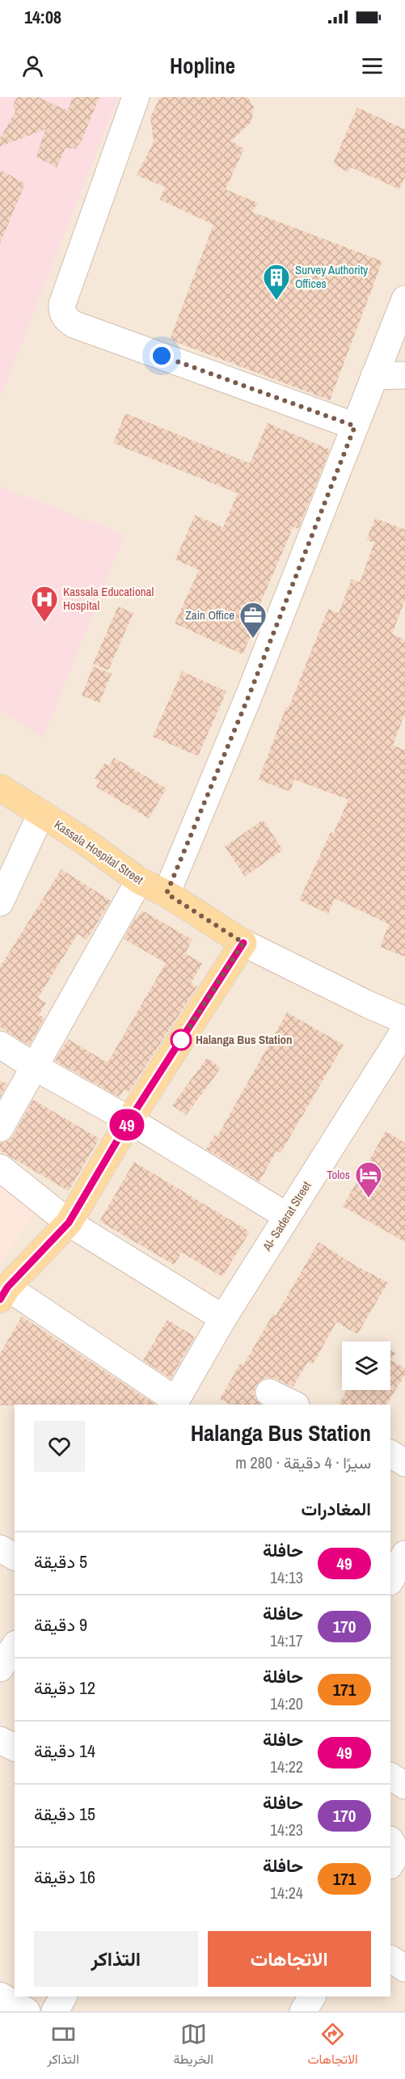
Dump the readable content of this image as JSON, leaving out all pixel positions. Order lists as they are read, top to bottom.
{
  "streets": {
    "main road": ["Kassala Hospital Street"],
    "street": ["Al- Saderat Street"]
  },
  "places": {
    "building": ["Survey Authority Offices"],
    "hospital": ["Kassala Educational Hospital"],
    "office": ["Zain Office"],
    "other": ["Halanga Bus Station"],
    "hotel": ["Tolos"]
  },
  "lines": ["bus line 49"],
  "page": {
    "status": "14:08",
    "header": "Hopline",
    "on_map": "49",
    "heading": [
      ["Halanga Bus Station", "سيرًا · 4 دقيقة · 280 m"],
      "المغادرات"
    ],
    "list": [
      {
        "mark": "49",
        "name": "حافلة",
        "note": "14:13",
        "value": "5 دقيقة"
      },
      {
        "mark": "170",
        "name": "حافلة",
        "note": "14:17",
        "value": "9 دقيقة"
      },
      {
        "mark": "171",
        "name": "حافلة",
        "note": "14:20",
        "value": "12 دقيقة"
      },
      {
        "mark": "49",
        "name": "حافلة",
        "note": "14:22",
        "value": "14 دقيقة"
      },
      {
        "mark": "170",
        "name": "حافلة",
        "note": "14:23",
        "value": "15 دقيقة"
      },
      {
        "mark": "171",
        "name": "حافلة",
        "note": "14:24",
        "value": "16 دقيقة"
      }
    ],
    "buttons": ["الاتجاهات", "التذاكر"],
    "tabs": ["الاتجاهات", "الخريطة", "التذاكر"]
  }
}
